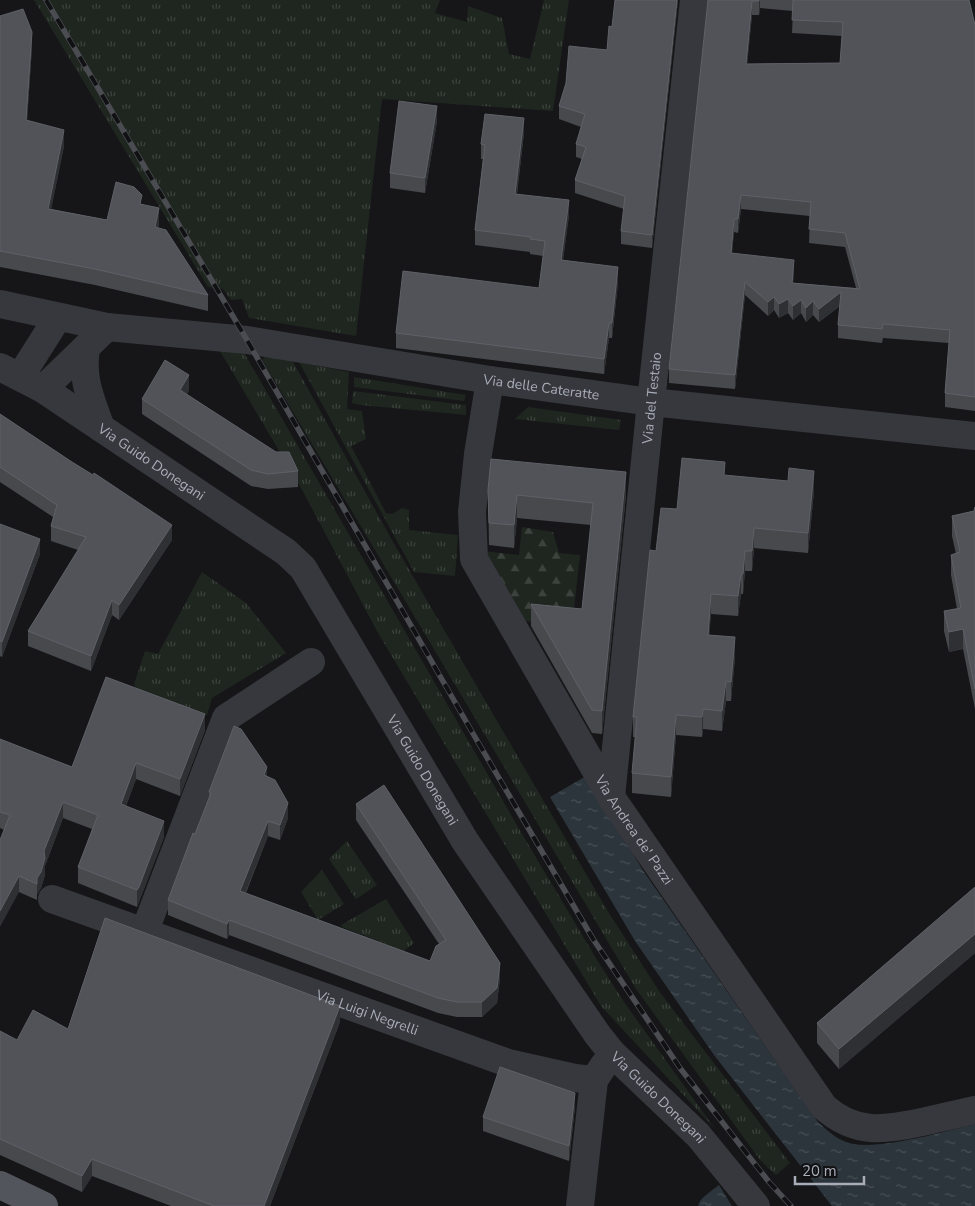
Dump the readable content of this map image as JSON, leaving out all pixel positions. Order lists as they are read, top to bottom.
{
  "streets": {
    "street": [
      "Via delle Cateratte",
      "Via del Testaio",
      "Via Guido Donegani",
      "Via Andrea de' Pazzi",
      "Via Luigi Negrelli"
    ]
  },
  "crossings": [
    ["Via delle Cateratte", "Via del Testaio"],
    ["Via delle Cateratte", "Via Andrea de' Pazzi"],
    ["Via del Testaio", "Via Andrea de' Pazzi"]
  ],
  "scale_bar": "20 m"
}
